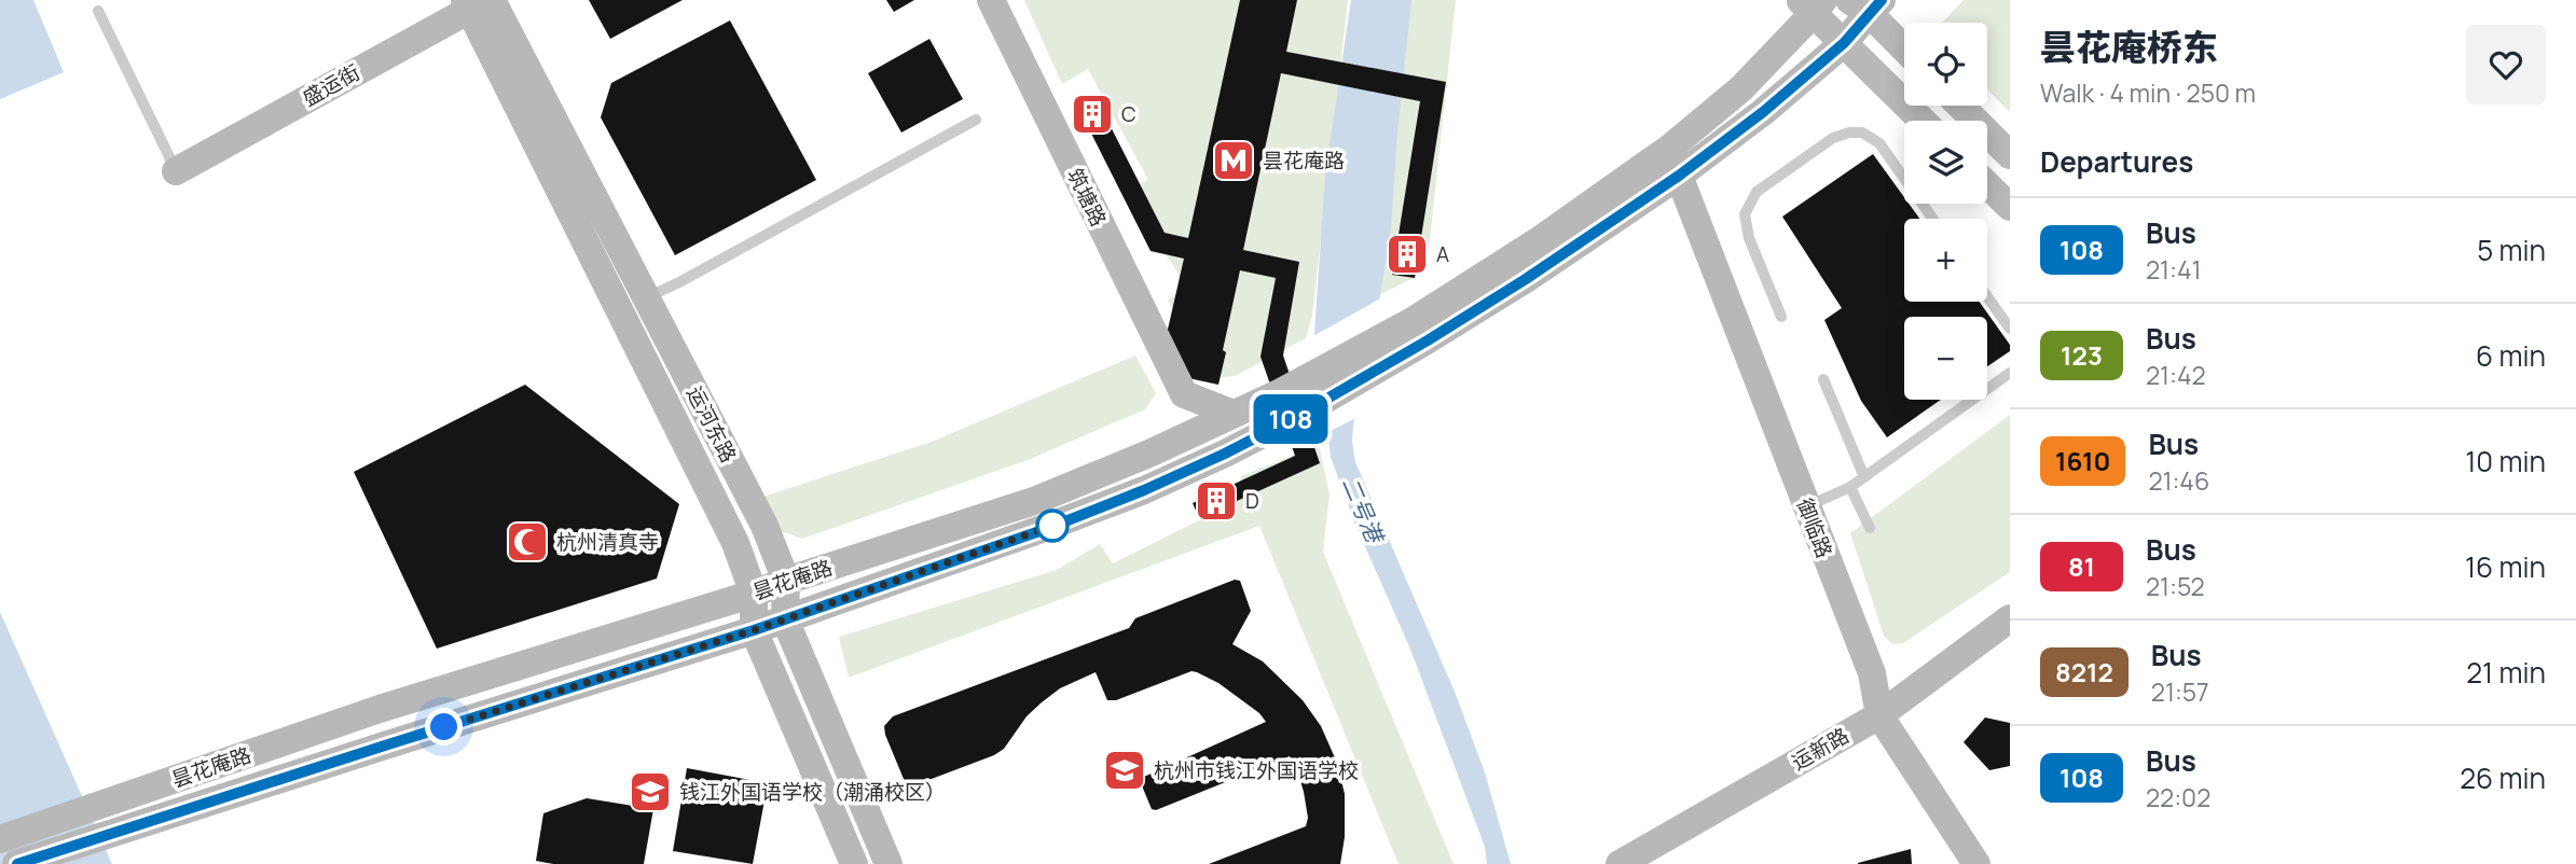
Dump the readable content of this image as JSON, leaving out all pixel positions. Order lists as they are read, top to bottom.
{
  "streets": {
    "main road": [
      "盛运街",
      "筑塘路",
      "运河东路",
      "御临路",
      "昙花庵路",
      "运新路"
    ]
  },
  "crossings": [
    ["盛运街", "运河东路"],
    ["运河东路", "昙花庵路"],
    ["御临路", "昙花庵路"],
    ["御临路", "运新路"]
  ],
  "water": ["二号港"],
  "places": {
    "building": ["C", "A", "D"],
    "metro station": ["昙花庵路"],
    "mosque": ["杭州清真寺"],
    "school or university": ["杭州市钱江外国语学校", "钱江外国语学校（潮涌校区）"]
  },
  "lines": ["bus line 108"],
  "page": {
    "on_map": "108",
    "heading": [
      ["昙花庵桥东", "Walk · 4 min · 250 m"],
      "Departures"
    ],
    "map_buttons": ["+", "−"],
    "list": [
      {
        "mark": "108",
        "name": "Bus",
        "note": "21:41",
        "value": "5 min"
      },
      {
        "mark": "123",
        "name": "Bus",
        "note": "21:42",
        "value": "6 min"
      },
      {
        "mark": "1610",
        "name": "Bus",
        "note": "21:46",
        "value": "10 min"
      },
      {
        "mark": "81",
        "name": "Bus",
        "note": "21:52",
        "value": "16 min"
      },
      {
        "mark": "8212",
        "name": "Bus",
        "note": "21:57",
        "value": "21 min"
      },
      {
        "mark": "108",
        "name": "Bus",
        "note": "22:02",
        "value": "26 min"
      }
    ]
  }
}
